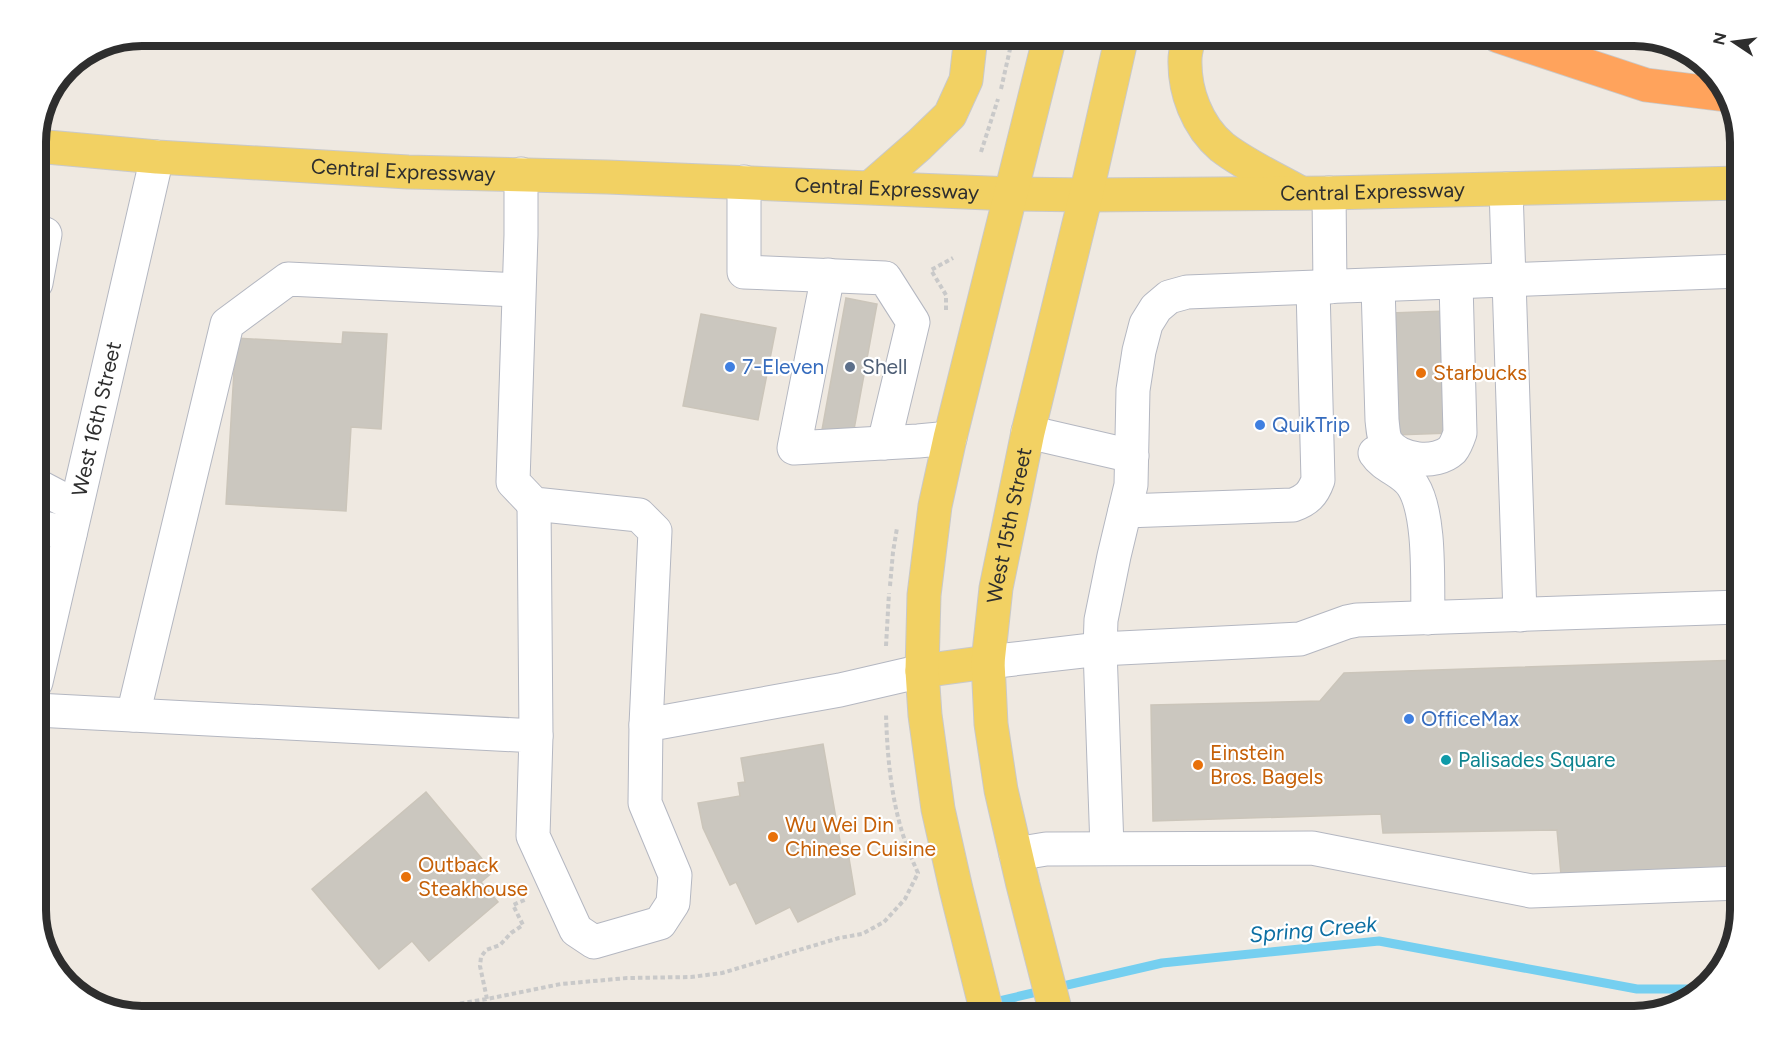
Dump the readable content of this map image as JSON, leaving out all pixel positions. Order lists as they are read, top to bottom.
{
  "streets": {
    "main road": ["Central Expressway", "West 15th Street"],
    "street": ["West 16th Street"]
  },
  "crossings": [
    ["Central Expressway", "West 16th Street"],
    ["Central Expressway", "West 15th Street"]
  ],
  "water": ["Spring Creek"],
  "places": [
    "7-Eleven",
    "Shell",
    "Starbucks",
    "QuikTrip",
    "OfficeMax",
    "Palisades Square",
    "Einstein Bros. Bagels",
    "Wu Wei Din Chinese Cuisine",
    "Outback Steakhouse"
  ],
  "north": "left"
}
